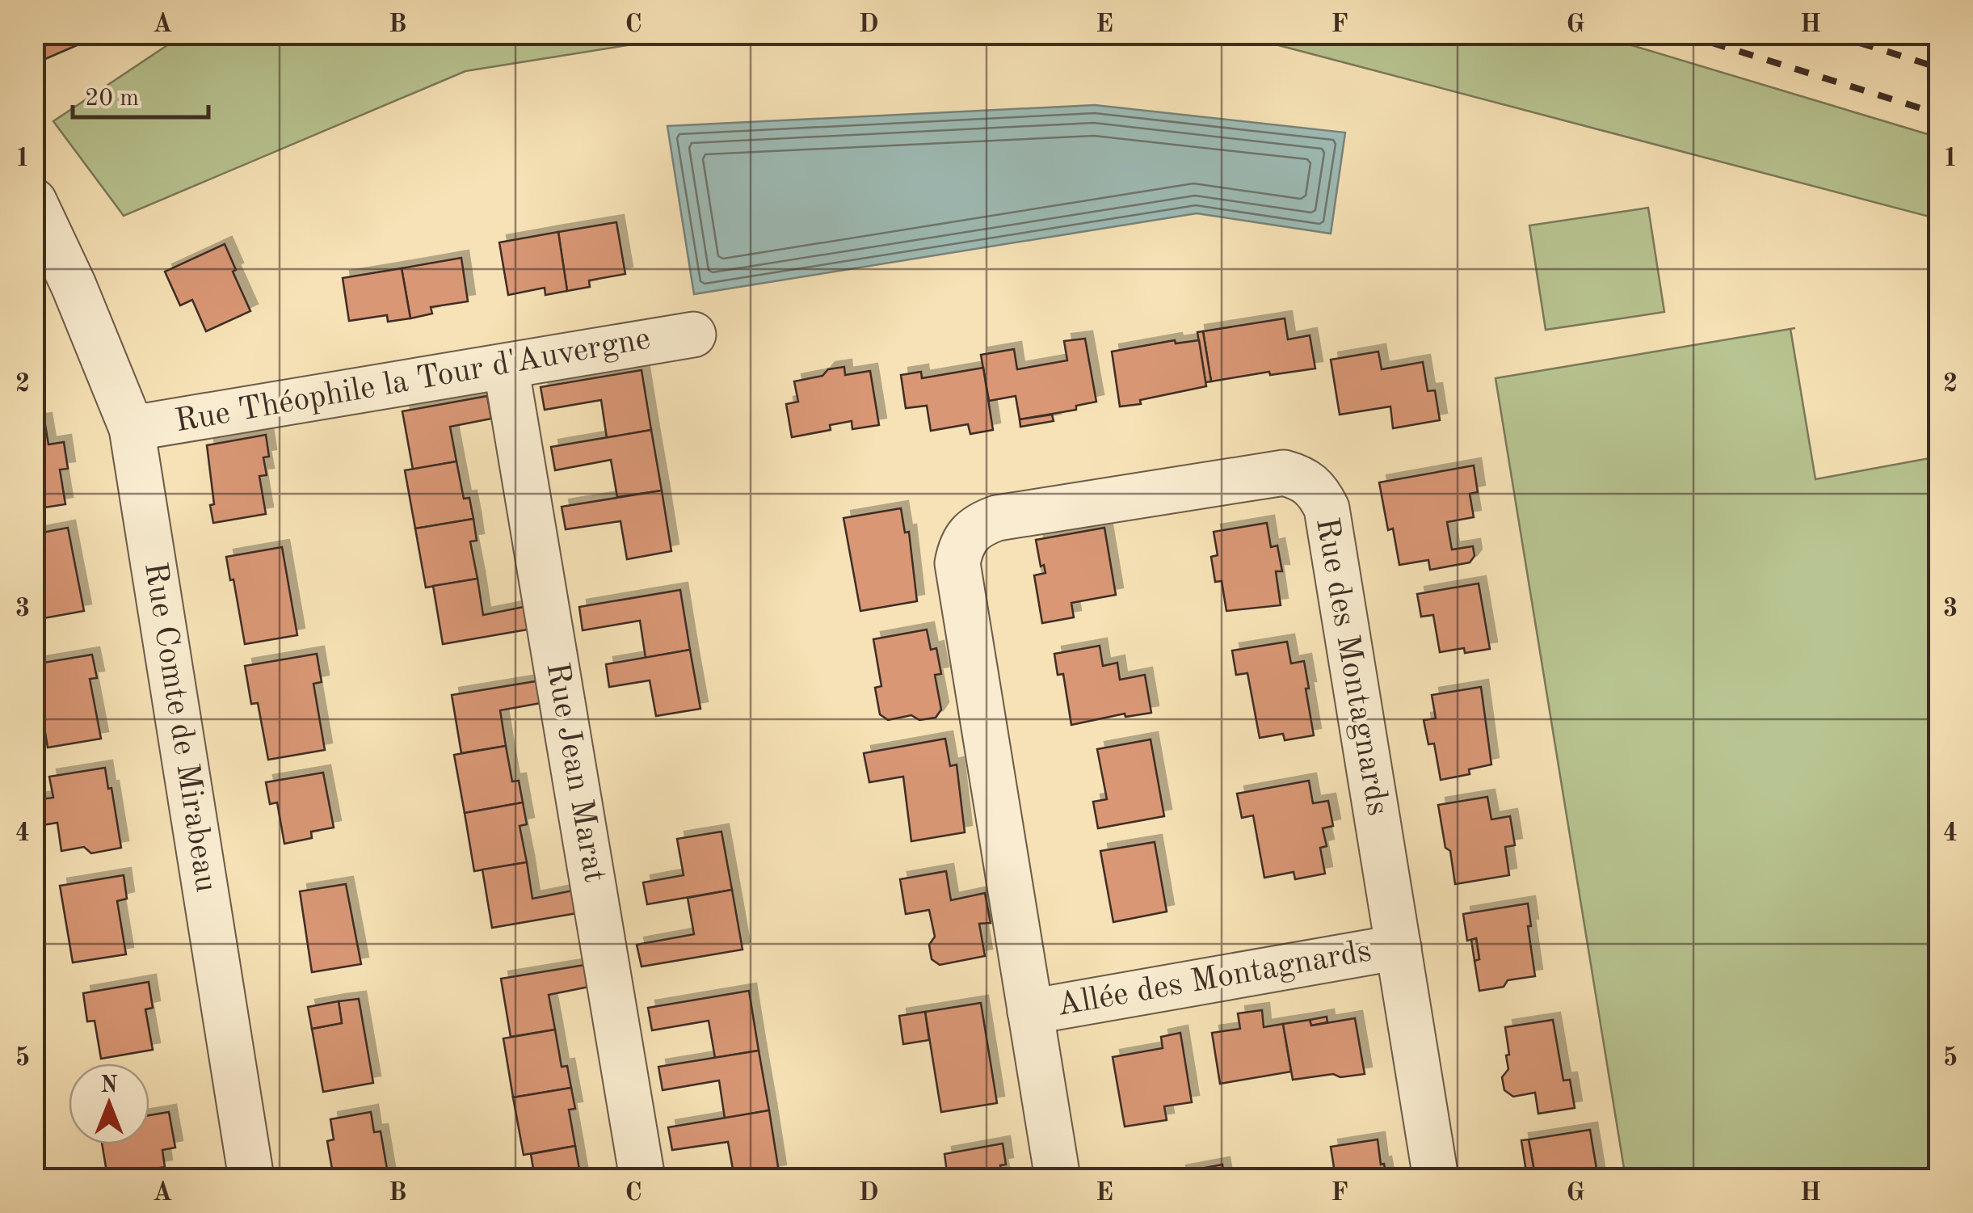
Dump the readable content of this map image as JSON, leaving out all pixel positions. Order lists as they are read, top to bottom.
{
  "streets": {
    "street": [
      "Rue Théophile la Tour d'Auvergne",
      "Rue des Montagnards",
      "Rue Comte de Mirabeau",
      "Rue Jean Marat",
      "Allée des Montagnards"
    ]
  },
  "crossings": [
    ["Rue Théophile la Tour d'Auvergne", "Rue Comte de Mirabeau"],
    ["Rue Théophile la Tour d'Auvergne", "Rue Jean Marat"],
    ["Rue des Montagnards", "Allée des Montagnards"]
  ],
  "scale_bar": "20 m",
  "north": "top",
  "grid": {
    "columns": [
      "A",
      "B",
      "C",
      "D",
      "E",
      "F",
      "G",
      "H"
    ],
    "rows": [
      "1",
      "2",
      "3",
      "4",
      "5"
    ]
  }
}
